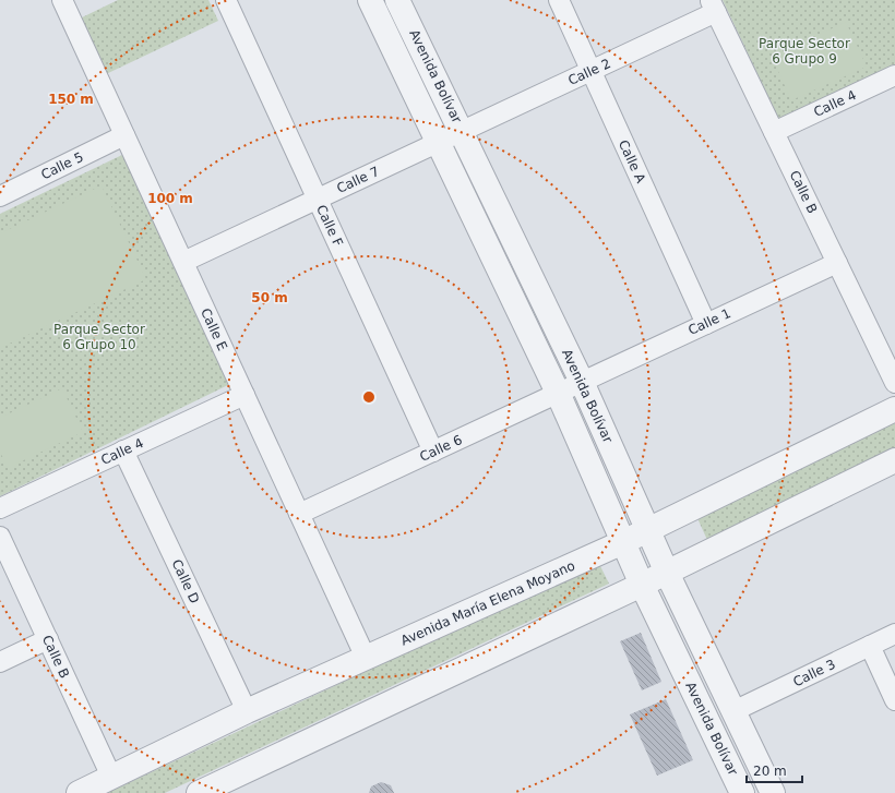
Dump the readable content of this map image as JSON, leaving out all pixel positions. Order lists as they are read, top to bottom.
{
  "streets": {
    "street": [
      "Calle 2",
      "Avenida Bolívar",
      "Calle 4",
      "Calle A",
      "Calle 5",
      "Calle 7",
      "Calle B",
      "Calle F",
      "Calle 1",
      "Calle E",
      "Calle 6",
      "Calle D",
      "Avenida María Elena Moyano",
      "Calle 3"
    ]
  },
  "crossings": [
    ["Calle 2", "Avenida Bolívar"],
    ["Calle 2", "Calle A"],
    ["Calle 2", "Calle 7"],
    ["Calle 2", "Calle B"],
    ["Avenida Bolívar", "Calle 7"],
    ["Avenida Bolívar", "Calle 1"],
    ["Avenida Bolívar", "Calle 6"],
    ["Avenida Bolívar", "Avenida María Elena Moyano"],
    ["Avenida Bolívar", "Calle 3"],
    ["Calle 4", "Calle B"],
    ["Calle 4", "Calle E"],
    ["Calle 4", "Calle D"],
    ["Calle A", "Calle 1"],
    ["Calle 5", "Calle E"],
    ["Calle 7", "Calle F"],
    ["Calle 7", "Calle E"],
    ["Calle B", "Calle 1"],
    ["Calle B", "Avenida María Elena Moyano"],
    ["Calle F", "Calle 6"],
    ["Calle 1", "Calle 6"],
    ["Calle E", "Calle 6"],
    ["Calle E", "Avenida María Elena Moyano"],
    ["Calle D", "Avenida María Elena Moyano"]
  ],
  "parks": ["Parque Sector 6 Grupo 9", "Parque Sector 6 Grupo 10"],
  "scale_bar": "20 m",
  "rings": ["150 m", "100 m", "50 m"]
}
